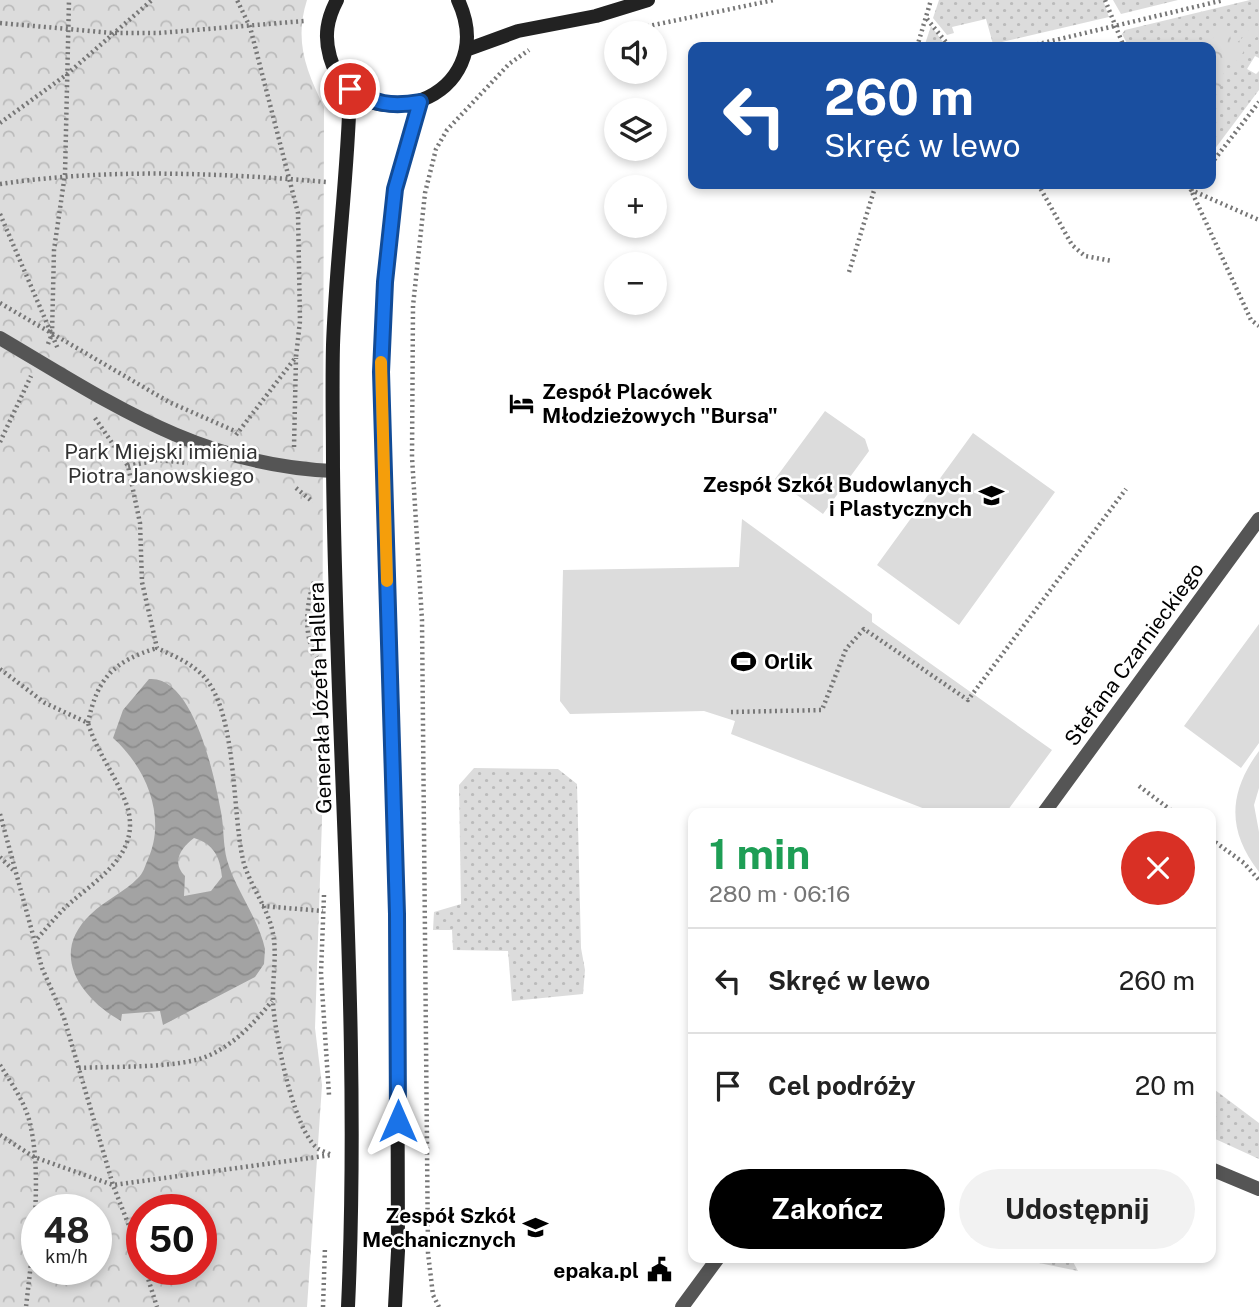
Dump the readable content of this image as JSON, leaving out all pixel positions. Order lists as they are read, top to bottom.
{
  "streets": {
    "main road": ["Generała Józefa Hallera"],
    "street": ["Stefana Czarnieckiego"]
  },
  "parks": ["Park Miejski imienia Piotra Janowskiego"],
  "places": {
    "hotel": ["Zespół Placówek Młodzieżowych \"Bursa\""],
    "school or university": ["Zespół Szkół Budowlanych i Plastycznych", "Zespół Szkół Mechanicznych"],
    "sports": ["Orlik"],
    "public building": ["epaka.pl"]
  },
  "page": {
    "map_buttons": ["+", "−"],
    "turn": ["260 m", "Skręć w lewo"],
    "heading": ["1 min", "280 m · 06:16"],
    "list": [
      {
        "name": "Skręć w lewo",
        "value": "260 m"
      },
      {
        "name": "Cel podróży",
        "value": "20 m"
      }
    ],
    "buttons": ["Zakończ", "Udostępnij"],
    "speed": "48 km/h",
    "limit": "50"
  }
}
